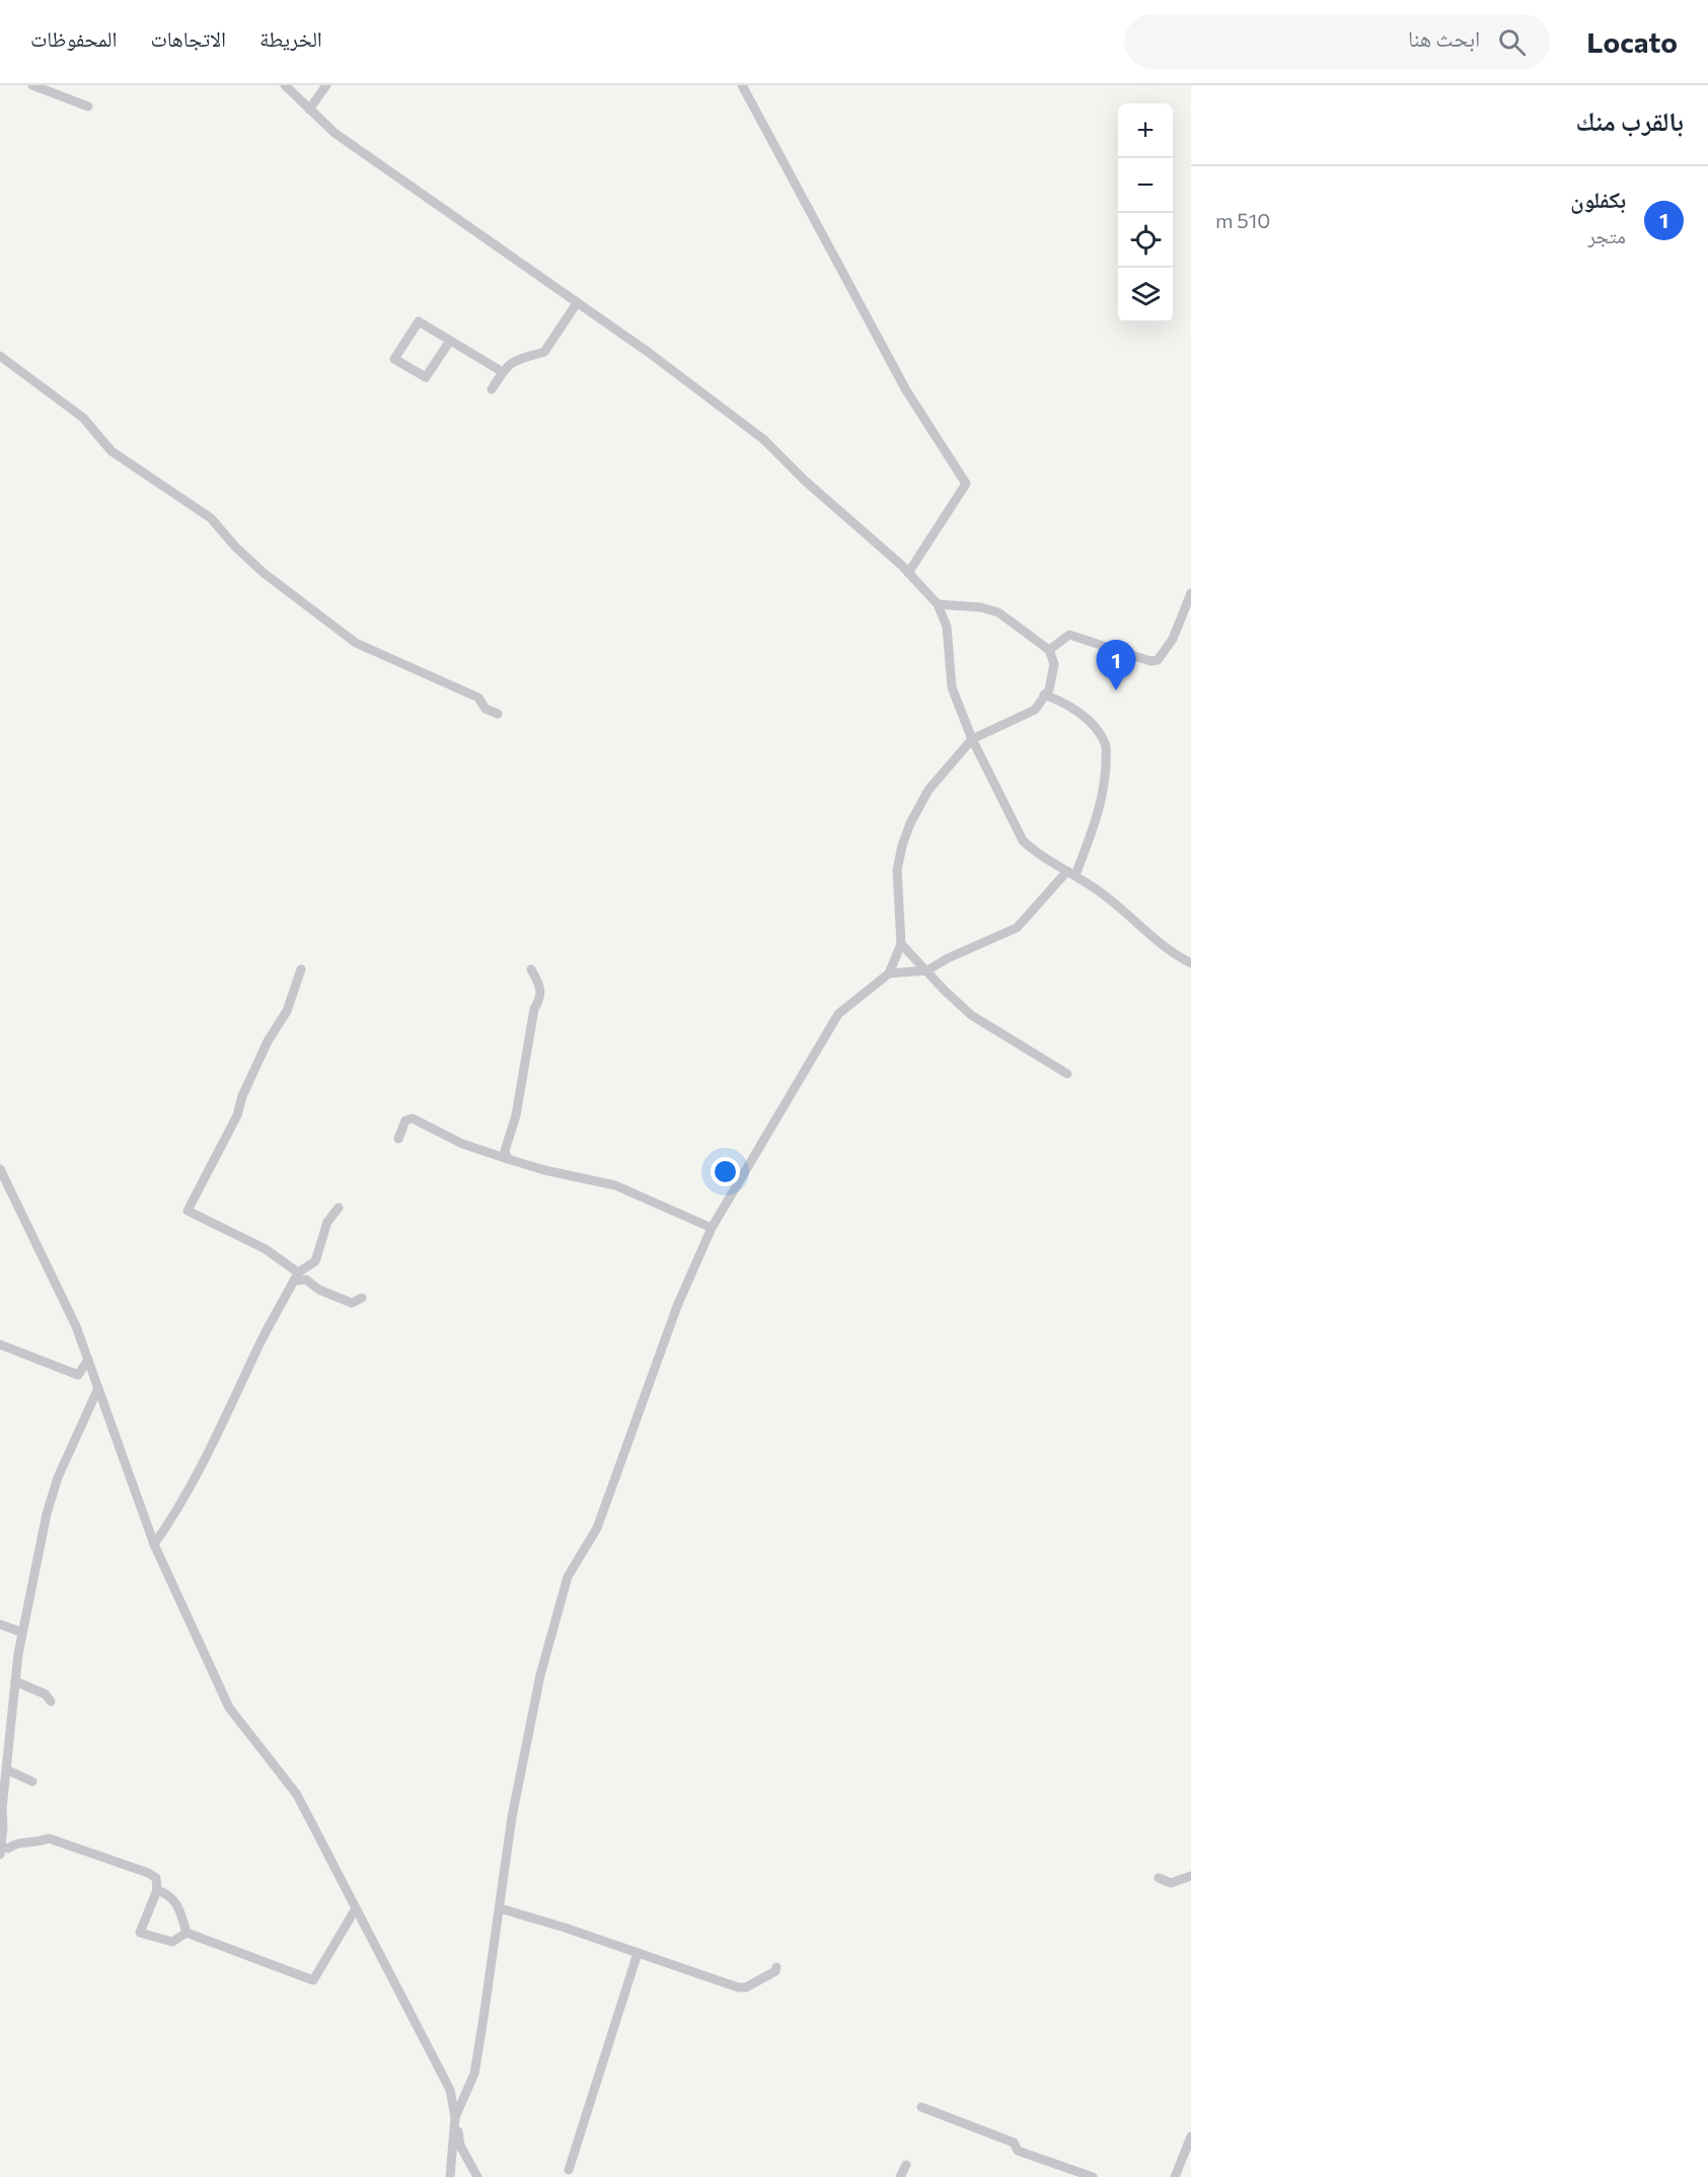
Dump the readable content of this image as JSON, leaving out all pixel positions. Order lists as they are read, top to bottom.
{
  "page": {
    "header": "Locato",
    "search": "ابحث هنا",
    "nav": ["الخريطة", "الاتجاهات", "المحفوظات"],
    "heading": "بالقرب منك",
    "map_buttons": ["+", "−"],
    "list": [
      {
        "mark": "1",
        "name": "بكفلون",
        "note": "متجر",
        "value": "510 m"
      }
    ],
    "pins": "1"
  }
}
